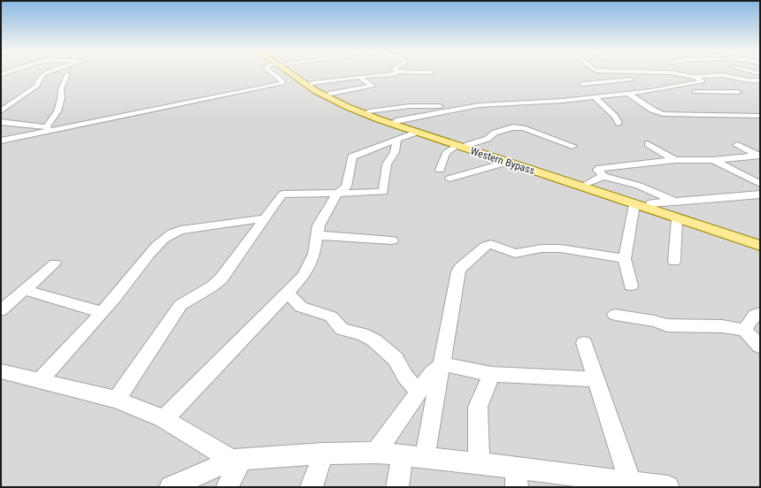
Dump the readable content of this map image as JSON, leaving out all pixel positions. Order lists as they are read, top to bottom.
{
  "streets": {
    "main road": ["Western Bypass"]
  }
}
